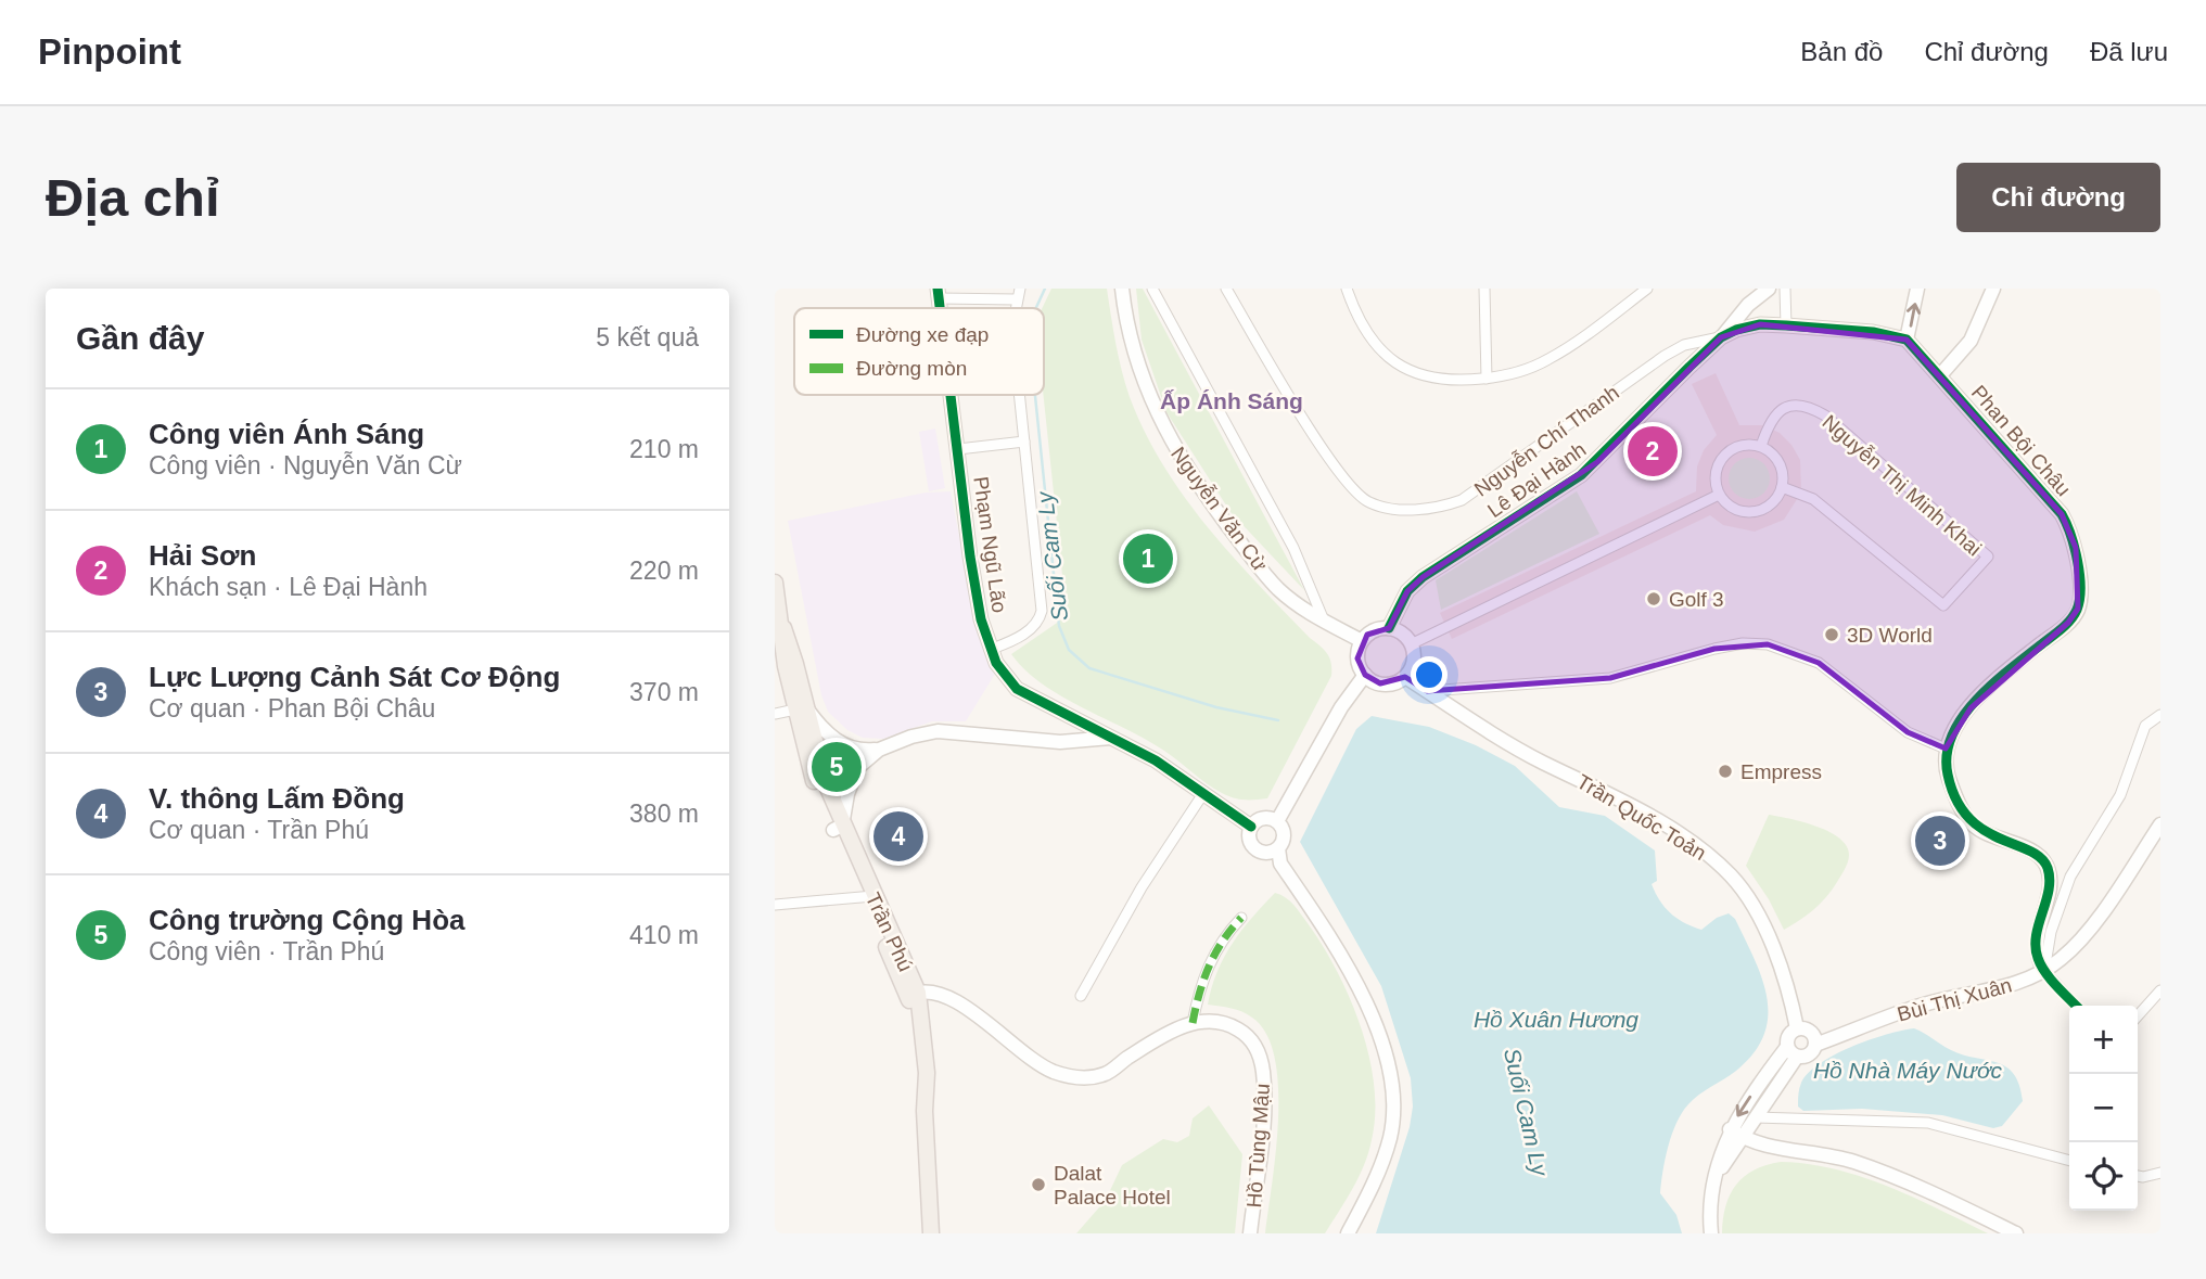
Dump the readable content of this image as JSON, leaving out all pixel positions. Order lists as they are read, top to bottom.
{
  "streets": {
    "main road": ["Trần Phú"],
    "street": [
      "Nguyễn Chí Thanh",
      "Phan Bội Châu",
      "Lê Đại Hành",
      "Nguyễn Thị Minh Khai",
      "Nguyễn Văn Cừ",
      "Phạm Ngũ Lão",
      "Trần Quốc Toản",
      "Bùi Thị Xuân",
      "Hồ Tùng Mậu"
    ]
  },
  "crossings": [
    ["Nguyễn Chí Thanh", "Lê Đại Hành"],
    ["Phan Bội Châu", "Lê Đại Hành"],
    ["Lê Đại Hành", "Nguyễn Văn Cừ"],
    ["Lê Đại Hành", "Trần Quốc Toản"],
    ["Nguyễn Văn Cừ", "Trần Quốc Toản"],
    ["Trần Quốc Toản", "Bùi Thị Xuân"],
    ["Trần Phú", "Hồ Tùng Mậu"]
  ],
  "districts": ["Ấp Ánh Sáng"],
  "water": ["Suối Cam Ly", "Hồ Xuân Hương", "Hồ Nhà Máy Nước"],
  "places": [
    "Golf 3",
    "3D World",
    "Empress",
    "Dalat Palace Hotel"
  ],
  "legend": ["Đường xe đạp", "Đường mòn"],
  "page": {
    "header": "Pinpoint",
    "nav": ["Bản đồ", "Chỉ đường", "Đã lưu"],
    "buttons": "Chỉ đường",
    "title": "Địa chỉ",
    "heading": ["Gần đây", "5 kết quả"],
    "list": [
      {
        "mark": "1",
        "name": "Công viên Ánh Sáng",
        "note": "Công viên · Nguyễn Văn Cừ",
        "value": "210 m"
      },
      {
        "mark": "2",
        "name": "Hải Sơn",
        "note": "Khách sạn · Lê Đại Hành",
        "value": "220 m"
      },
      {
        "mark": "3",
        "name": "Lực Lượng Cảnh Sát Cơ Động",
        "note": "Cơ quan · Phan Bội Châu",
        "value": "370 m"
      },
      {
        "mark": "4",
        "name": "V. thông Lấm Đồng",
        "note": "Cơ quan · Trần Phú",
        "value": "380 m"
      },
      {
        "mark": "5",
        "name": "Công trường Cộng Hòa",
        "note": "Công viên · Trần Phú",
        "value": "410 m"
      }
    ],
    "pins": [
      "2",
      "1",
      "5",
      "4",
      "3"
    ],
    "map_buttons": ["+", "−"]
  }
}
